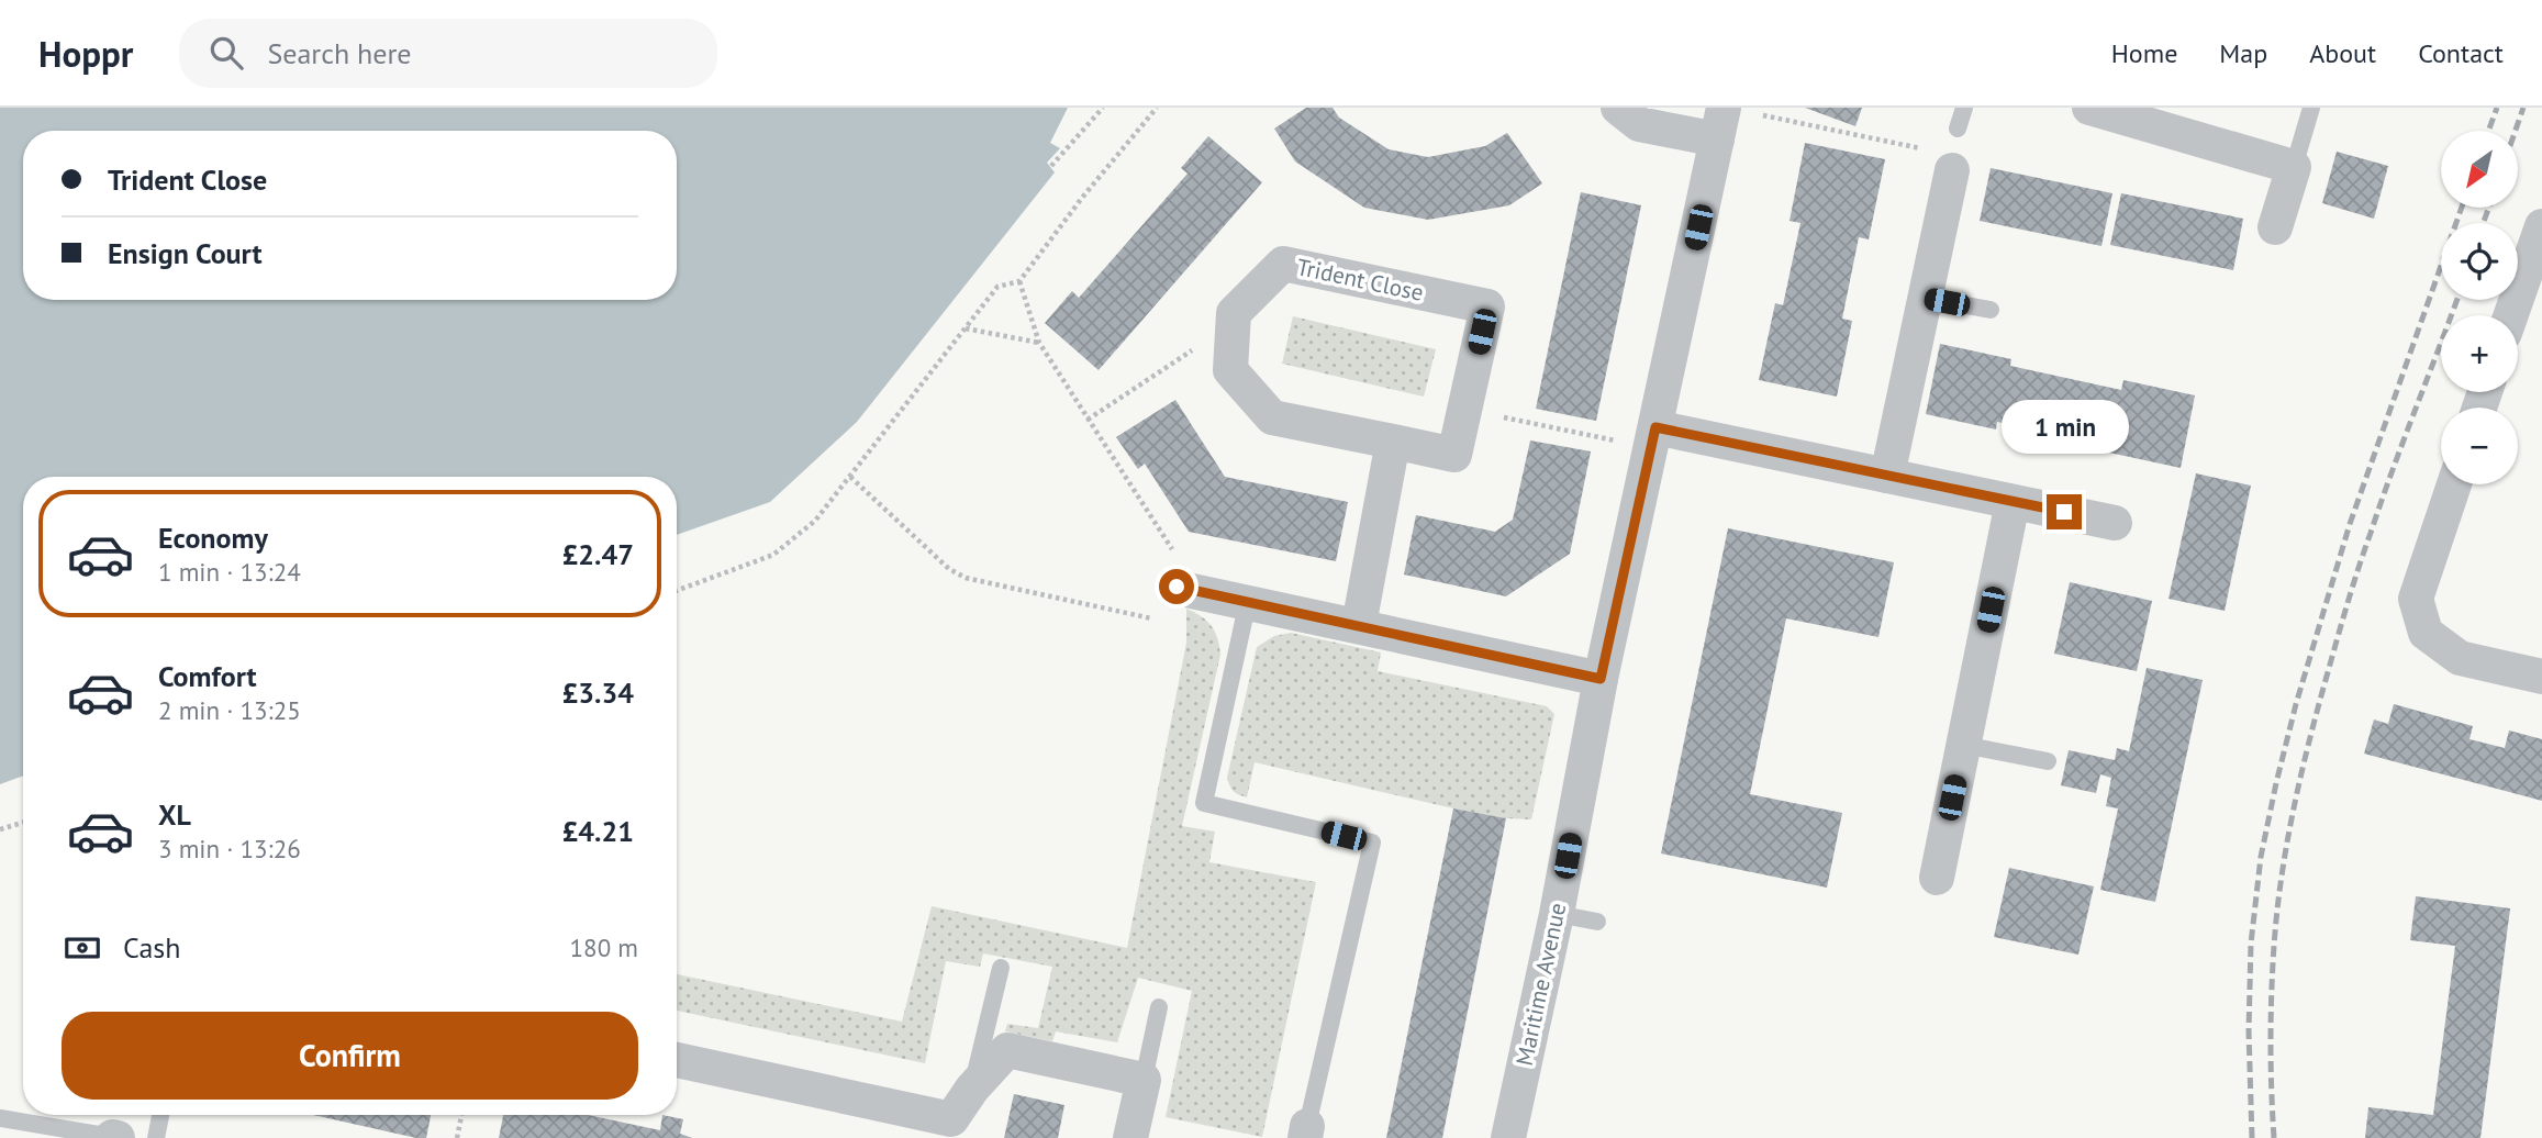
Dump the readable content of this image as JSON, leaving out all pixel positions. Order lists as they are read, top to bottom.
{
  "streets": {
    "street": ["Trident Close", "Maritime Avenue"]
  },
  "north": "bottom left",
  "page": {
    "header": "Hoppr",
    "search": "Search here",
    "nav": [
      "Home",
      "Map",
      "About",
      "Contact"
    ],
    "map_buttons": ["+", "−"],
    "banner": ["Trident Close", "Ensign Court"],
    "bubble": "1 min",
    "list": [
      {
        "name": "Economy",
        "note": "1 min · 13:24",
        "value": "£2.47"
      },
      {
        "name": "Comfort",
        "note": "2 min · 13:25",
        "value": "£3.34"
      },
      {
        "name": "XL",
        "note": "3 min · 13:26",
        "value": "£4.21"
      }
    ],
    "pay": ["Cash", "180 m"],
    "buttons": "Confirm"
  }
}
